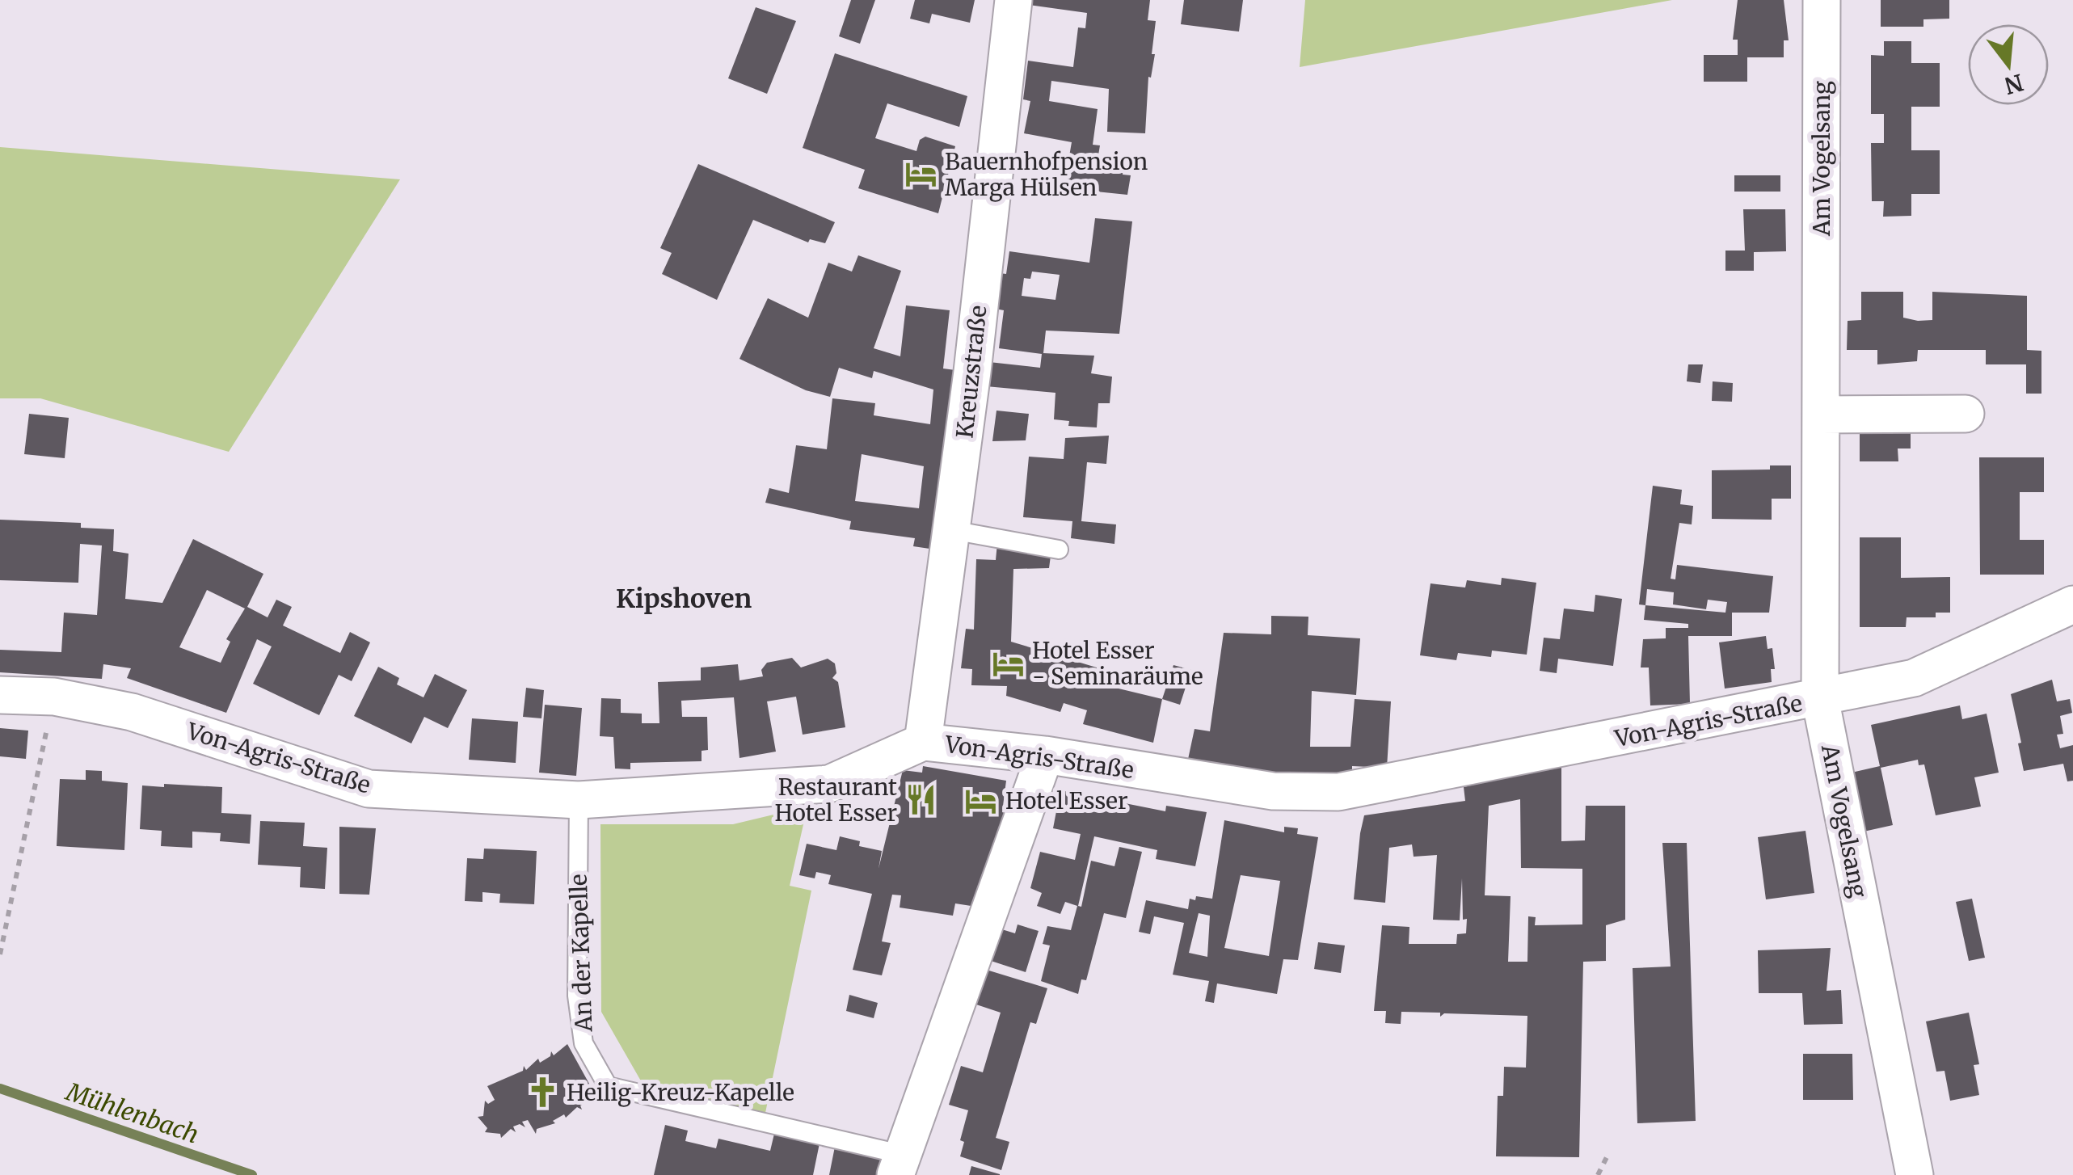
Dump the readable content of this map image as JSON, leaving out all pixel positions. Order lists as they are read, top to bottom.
{
  "streets": {
    "street": [
      "Am Vogelsang",
      "Kreuzstraße",
      "Von-Agris-Straße",
      "An der Kapelle"
    ]
  },
  "crossings": [
    ["Am Vogelsang", "Von-Agris-Straße"],
    ["Kreuzstraße", "Von-Agris-Straße"],
    ["Von-Agris-Straße", "An der Kapelle"]
  ],
  "districts": ["Kipshoven"],
  "water": ["Mühlenbach"],
  "places": {
    "hotel": ["Bauernhofpension Marga Hülsen", "Hotel Esser - Seminaräume", "Hotel Esser"],
    "restaurant": ["Restaurant Hotel Esser"],
    "church": ["Heilig-Kreuz-Kapelle"]
  },
  "north": "bottom"
}
